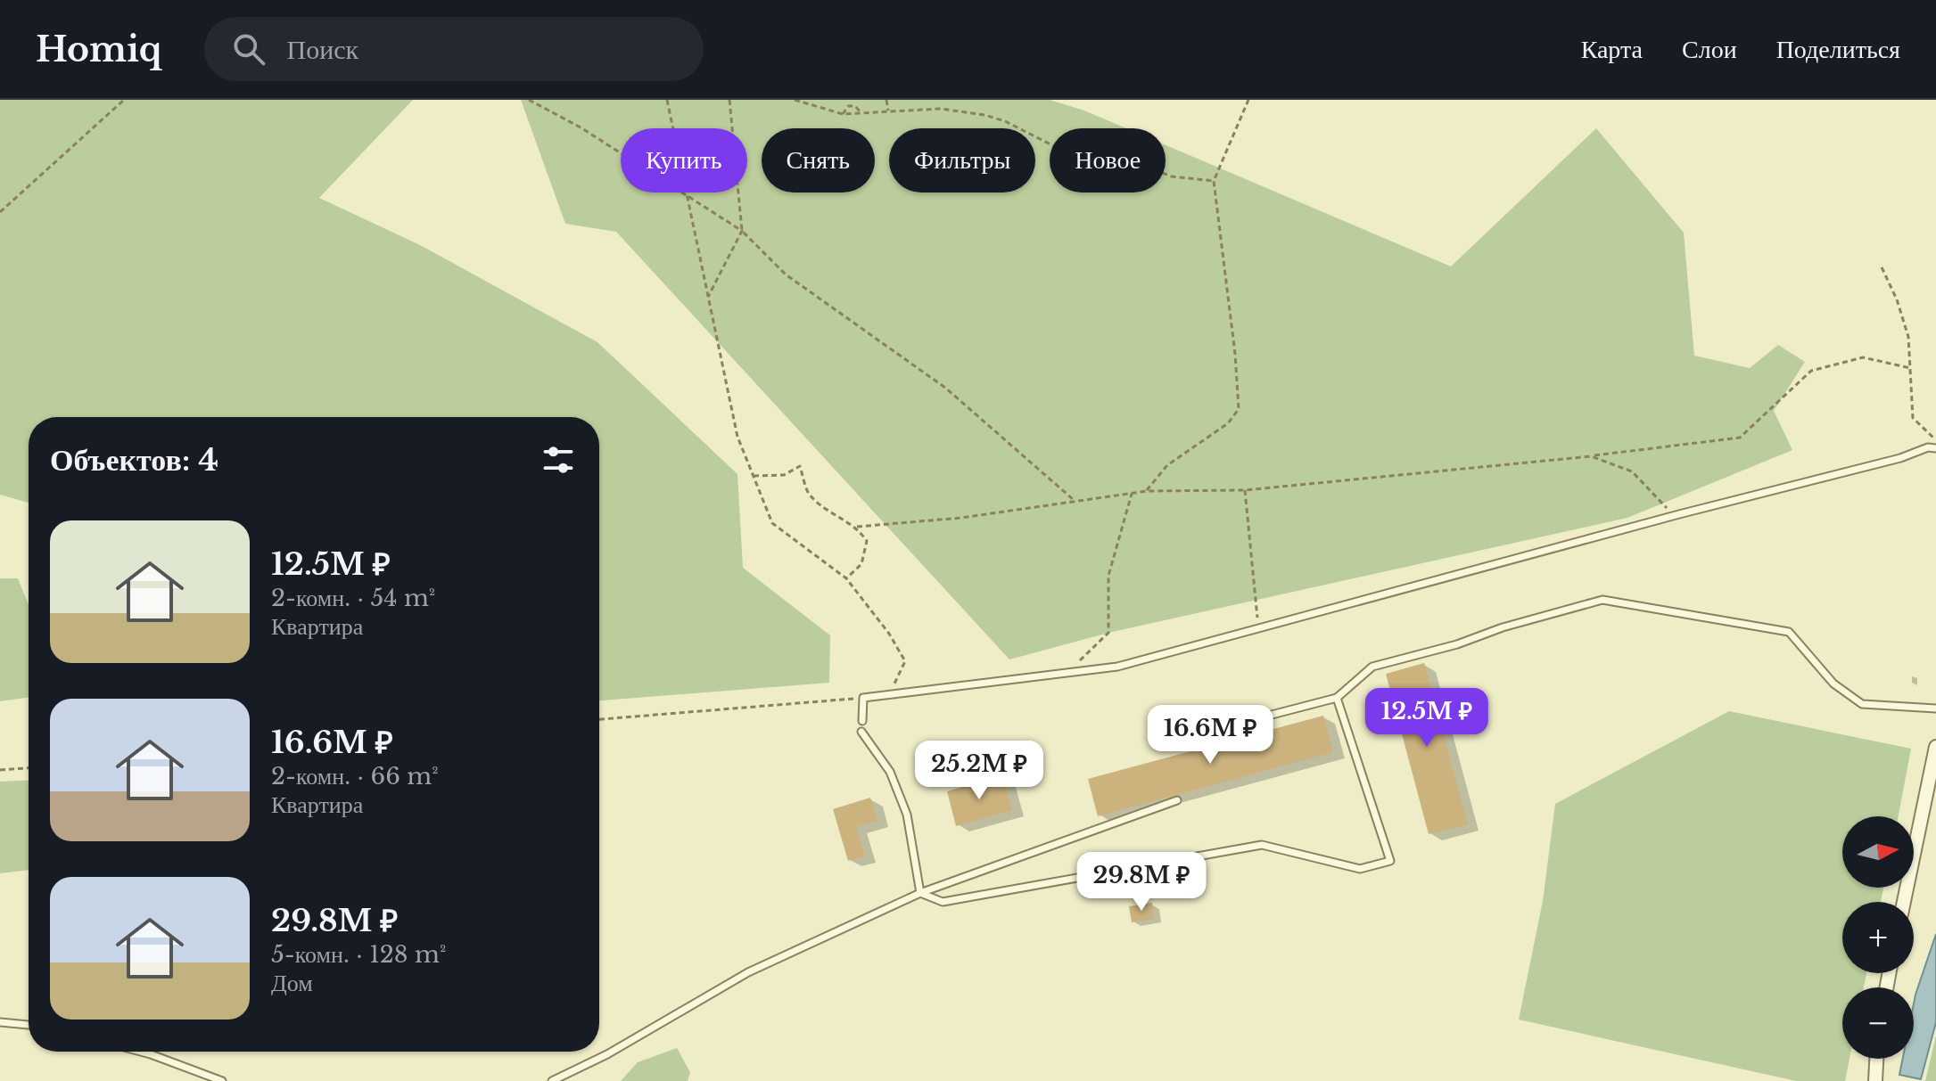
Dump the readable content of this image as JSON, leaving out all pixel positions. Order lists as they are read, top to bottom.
{
  "north": "right",
  "page": {
    "header": "Homiq",
    "search": "Поиск",
    "nav": ["Карта", "Слои", "Поделиться"],
    "chip": [
      "Купить",
      "Снять",
      "Фильтры",
      "Новое"
    ],
    "heading": "Объектов: 4",
    "list": [
      {
        "name": "12.5M ₽",
        "note": "2-комн. · 54 m² · Квартира"
      },
      {
        "name": "16.6M ₽",
        "note": "2-комн. · 66 m² · Квартира"
      },
      {
        "name": "29.8M ₽",
        "note": "5-комн. · 128 m² · Дом"
      }
    ],
    "price": [
      "12.5M ₽",
      "16.6M ₽",
      "25.2M ₽",
      "29.8M ₽"
    ],
    "map_buttons": ["+", "−"]
  }
}
